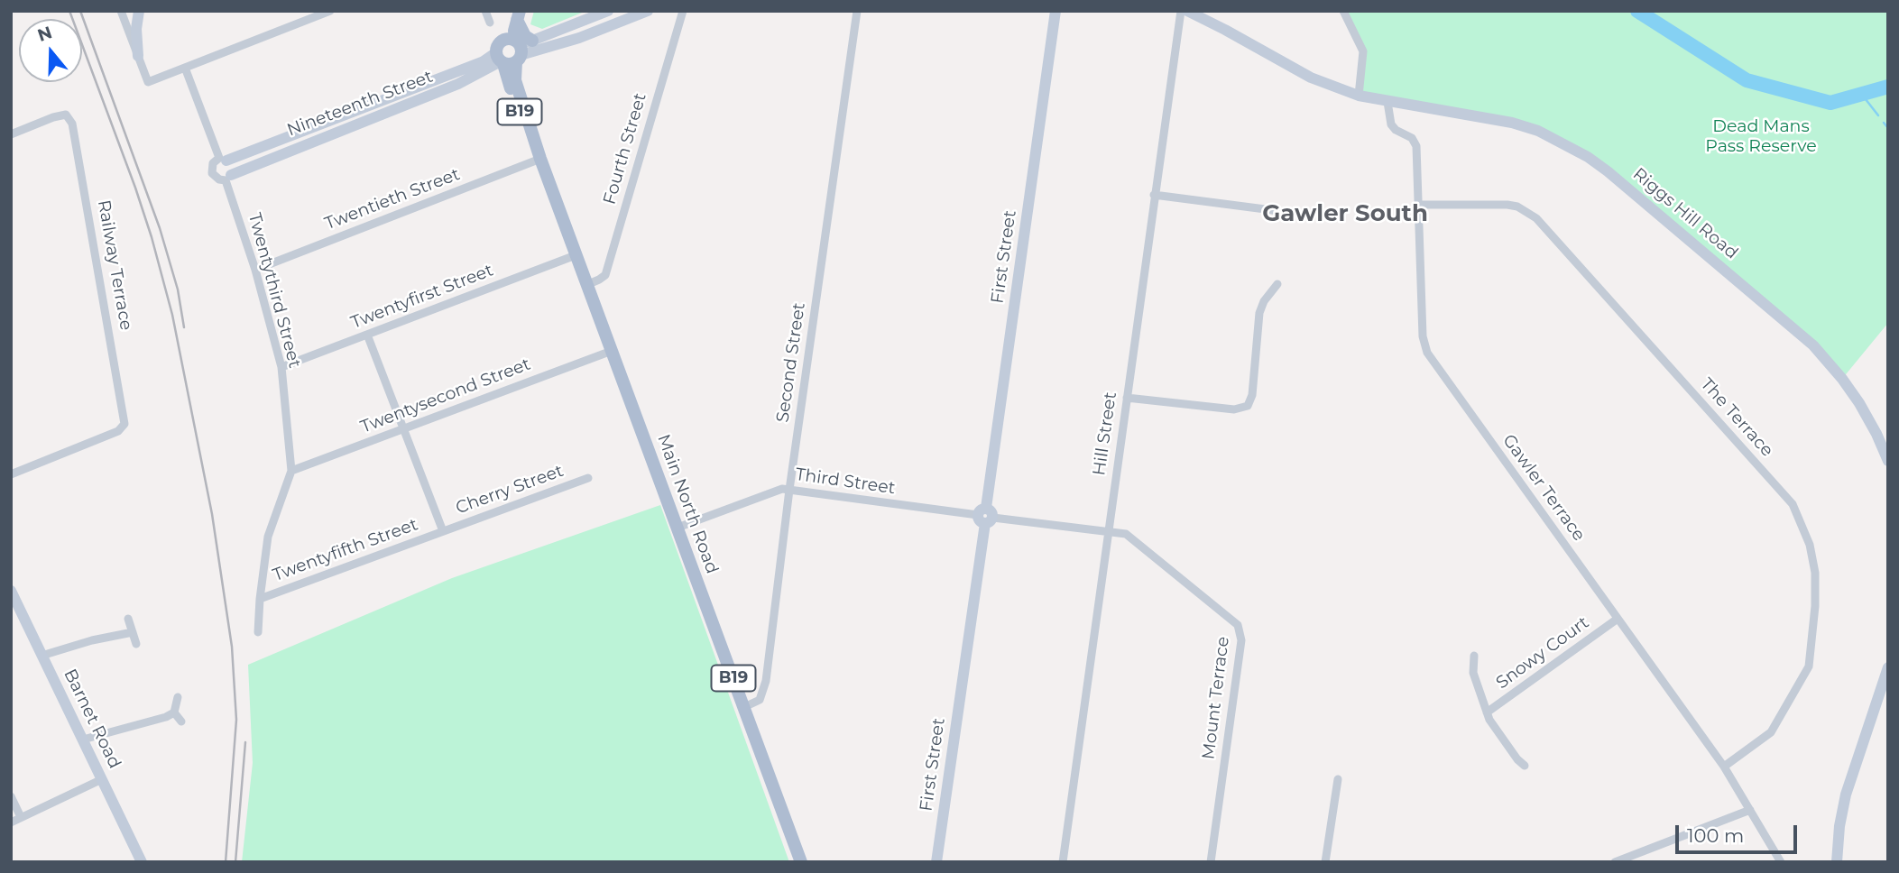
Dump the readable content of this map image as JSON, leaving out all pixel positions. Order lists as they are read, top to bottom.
{
  "streets": {
    "main road": ["B19", "Main North Road"],
    "street": [
      "Nineteenth Street",
      "Fourth Street",
      "Twentieth Street",
      "Riggs Hill Road",
      "First Street",
      "Railway Terrace",
      "Twentythird Street",
      "Twentyfirst Street",
      "Second Street",
      "Twentysecond Street",
      "The Terrace",
      "Hill Street",
      "Third Street",
      "Gawler Terrace",
      "Cherry Street",
      "Twentyfifth Street",
      "Snowy Court",
      "Mount Terrace",
      "Barnet Road"
    ]
  },
  "crossings": [
    ["Nineteenth Street", "B19"],
    ["Nineteenth Street", "Twentythird Street"],
    ["B19", "Twentieth Street"],
    ["B19", "Main North Road"],
    ["Fourth Street", "Main North Road"],
    ["Twentieth Street", "Twentythird Street"],
    ["Twentieth Street", "Main North Road"],
    ["Riggs Hill Road", "Gawler Terrace"],
    ["First Street", "Third Street"],
    ["Twentythird Street", "Twentyfirst Street"],
    ["Twentythird Street", "Twentysecond Street"],
    ["Twentythird Street", "Twentyfifth Street"],
    ["Twentyfirst Street", "Main North Road"],
    ["Second Street", "Third Street"],
    ["Second Street", "Main North Road"],
    ["Twentysecond Street", "Main North Road"],
    ["The Terrace", "Gawler Terrace"],
    ["Hill Street", "Third Street"],
    ["Hill Street", "Mount Terrace"],
    ["Third Street", "Main North Road"],
    ["Third Street", "Mount Terrace"],
    ["Gawler Terrace", "Snowy Court"],
    ["Cherry Street", "Twentyfifth Street"]
  ],
  "districts": ["Gawler South"],
  "parks": ["Dead Mans Pass Reserve"],
  "scale_bar": "100 m",
  "north": "top"
}
